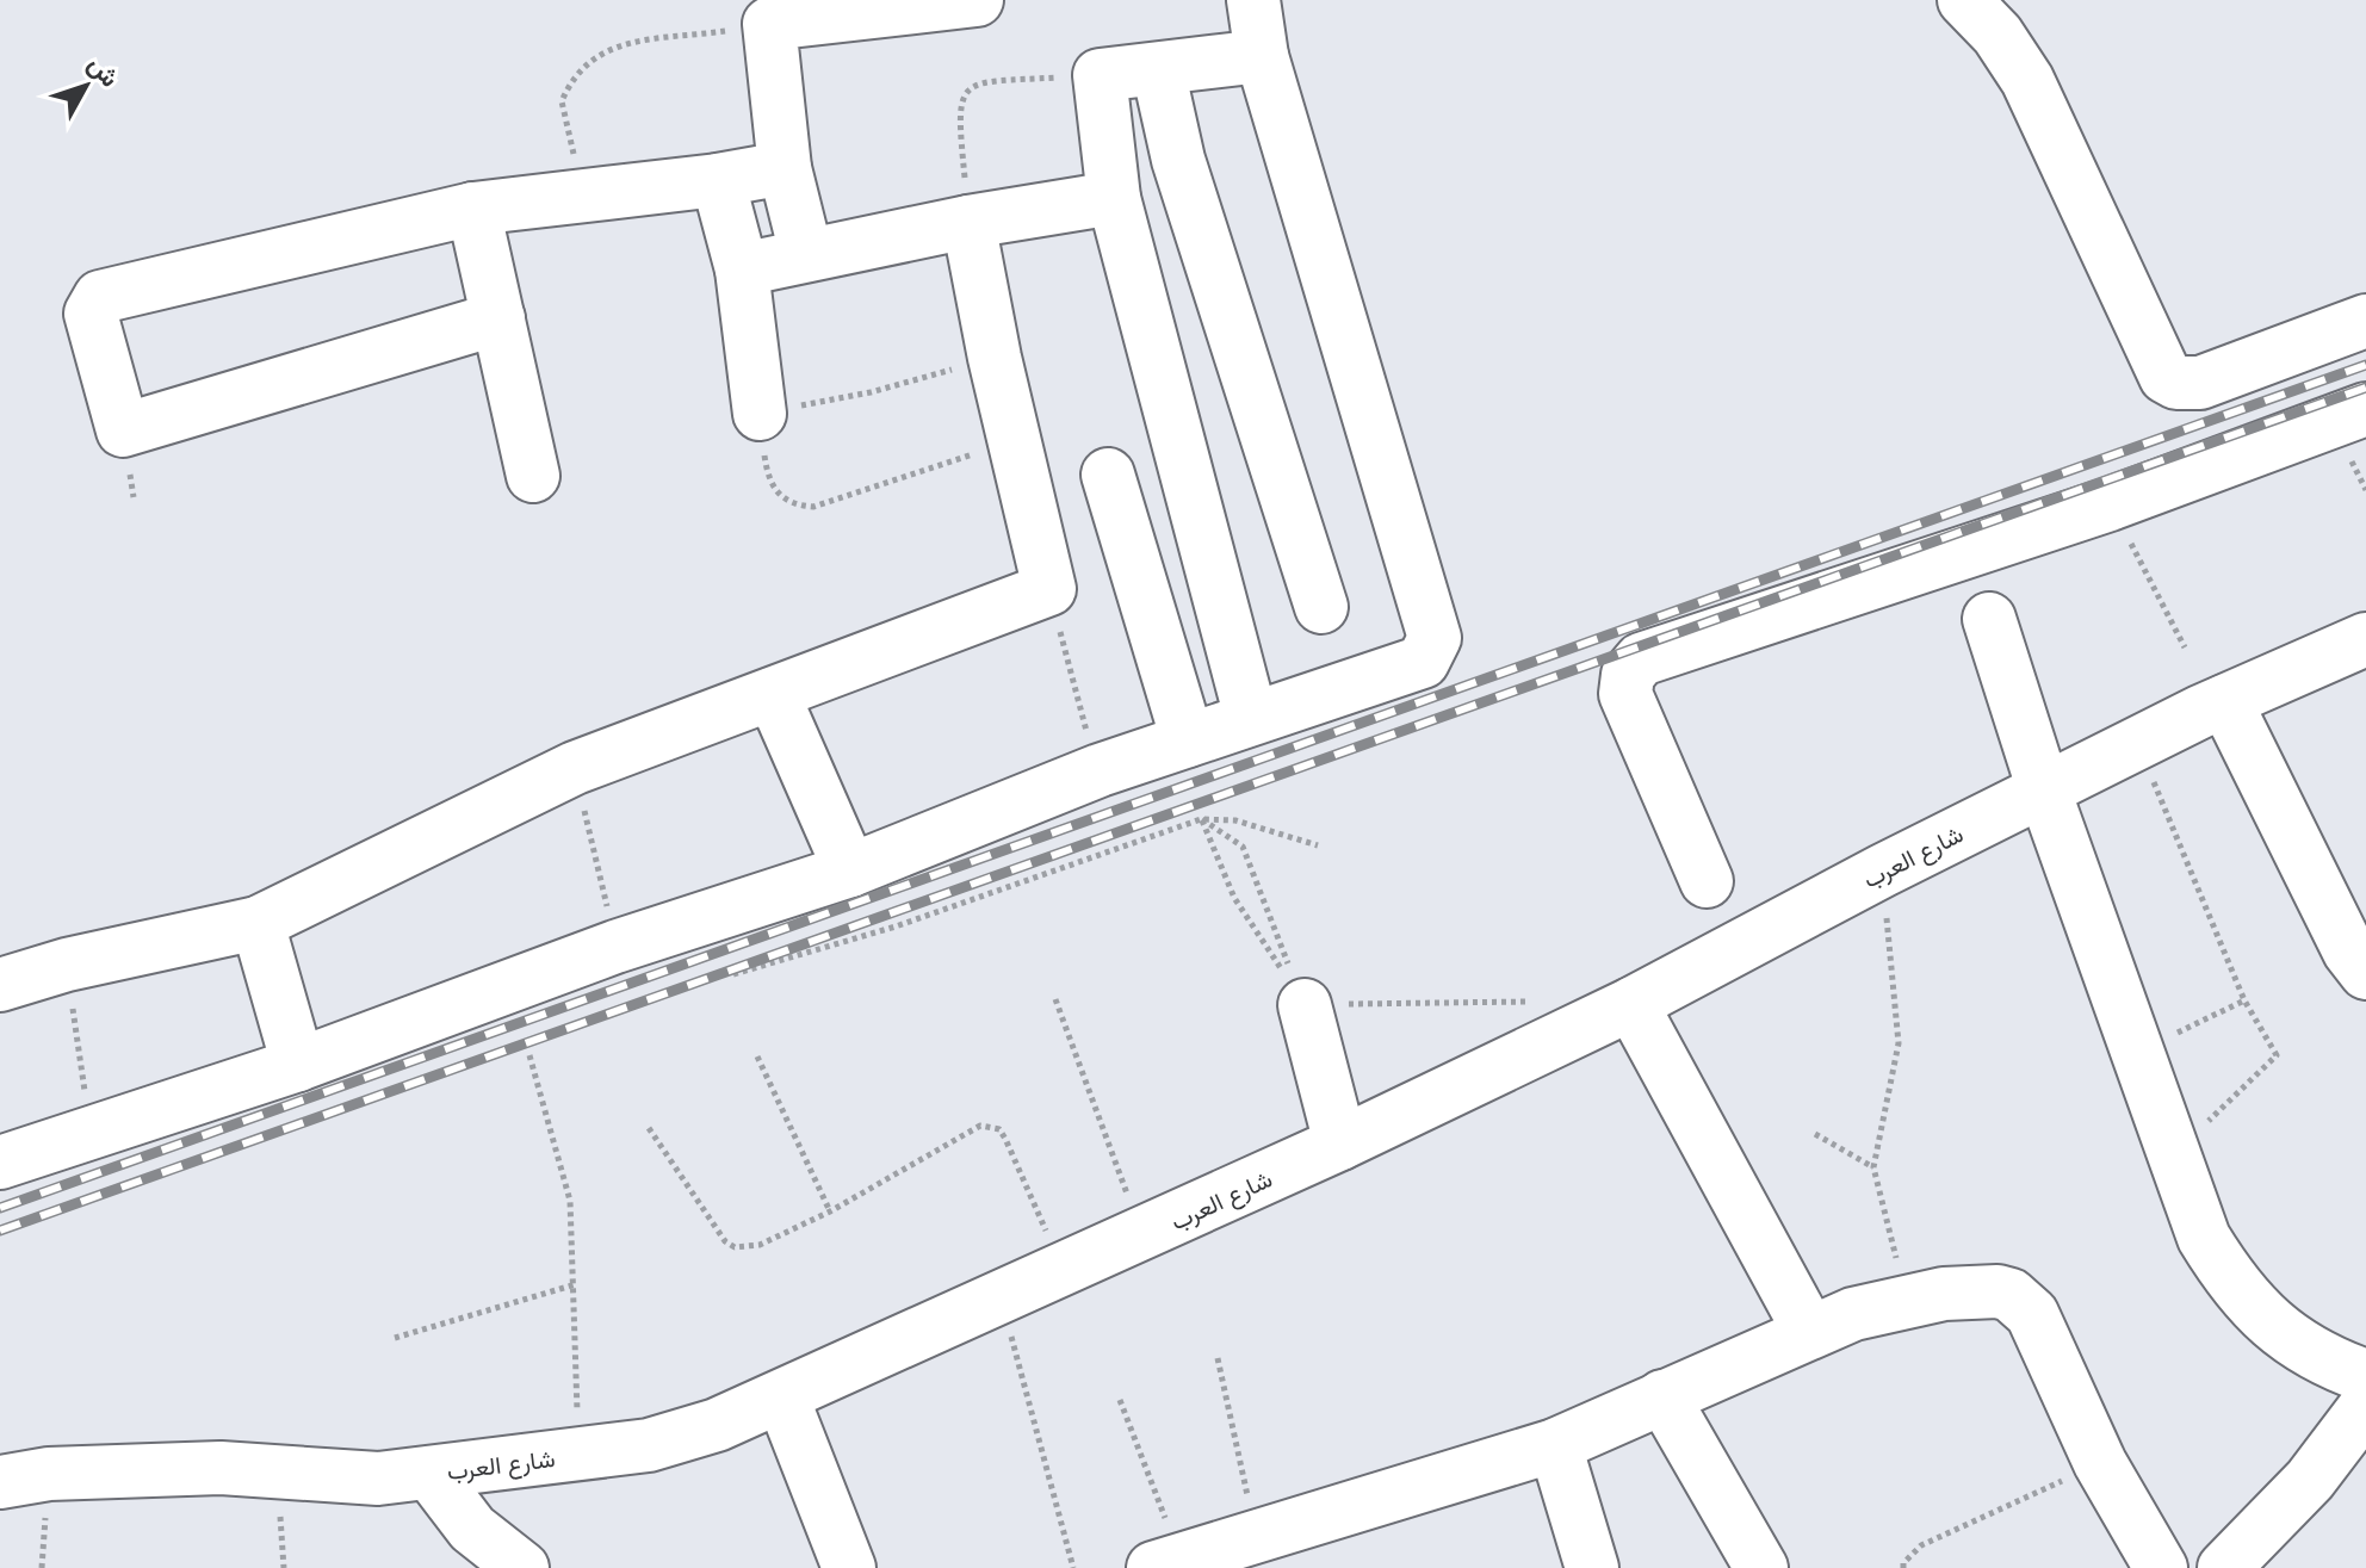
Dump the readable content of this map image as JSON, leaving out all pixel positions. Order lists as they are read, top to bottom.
{
  "streets": {
    "street": ["شارع العرب"]
  },
  "north": "top right"
}
